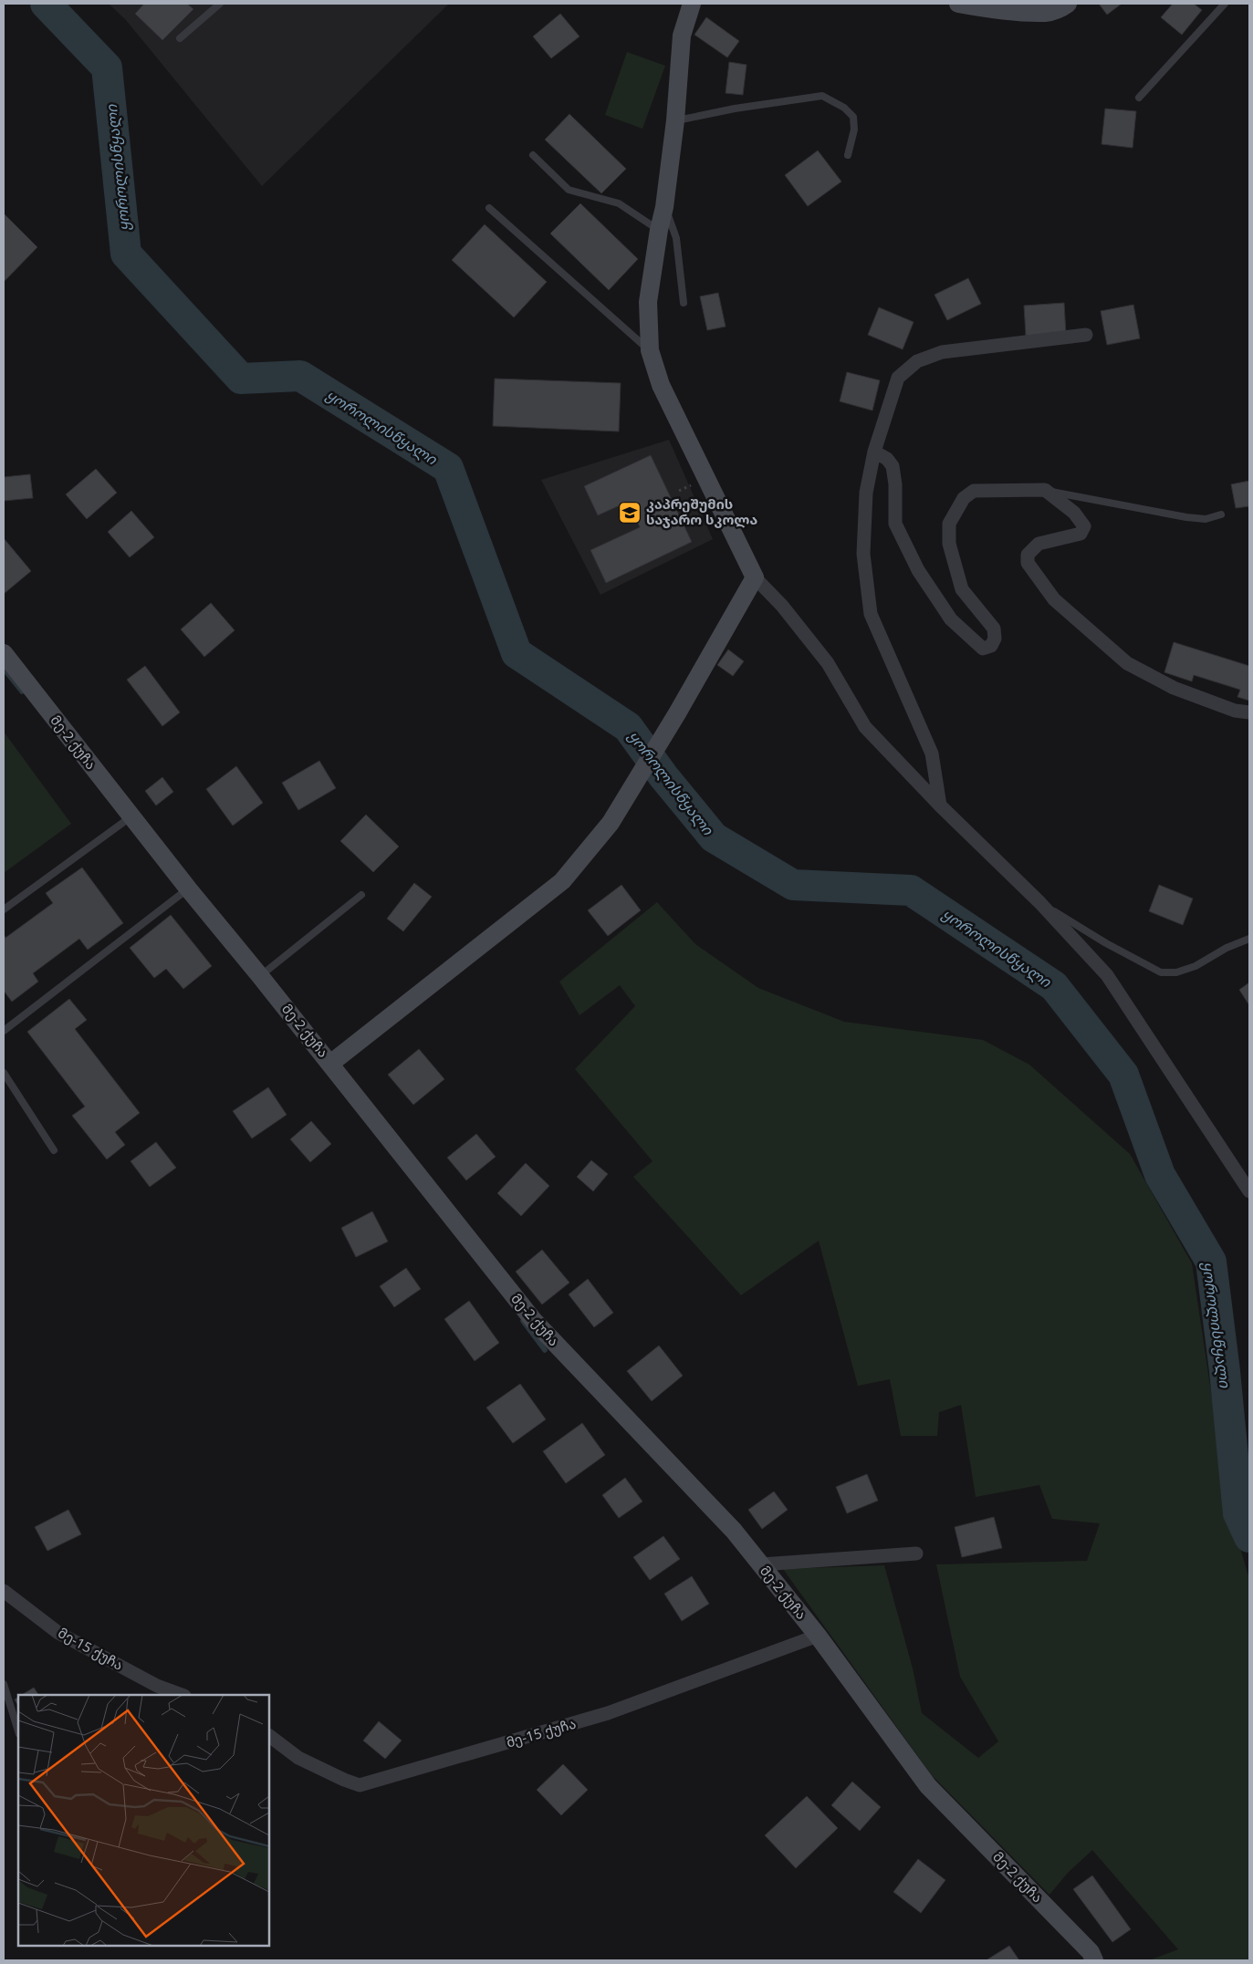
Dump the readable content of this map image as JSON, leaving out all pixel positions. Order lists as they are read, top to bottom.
{
  "streets": {
    "street": ["მე-2 ქუჩა", "მე-15 ქუჩა"]
  },
  "crossings": [
    ["მე-2 ქუჩა", "მე-15 ქუჩა"]
  ],
  "water": ["ყოროლისწყალი"],
  "places": {
    "school or university": ["კაპრეშუმის საჯარო სკოლა"]
  }
}
